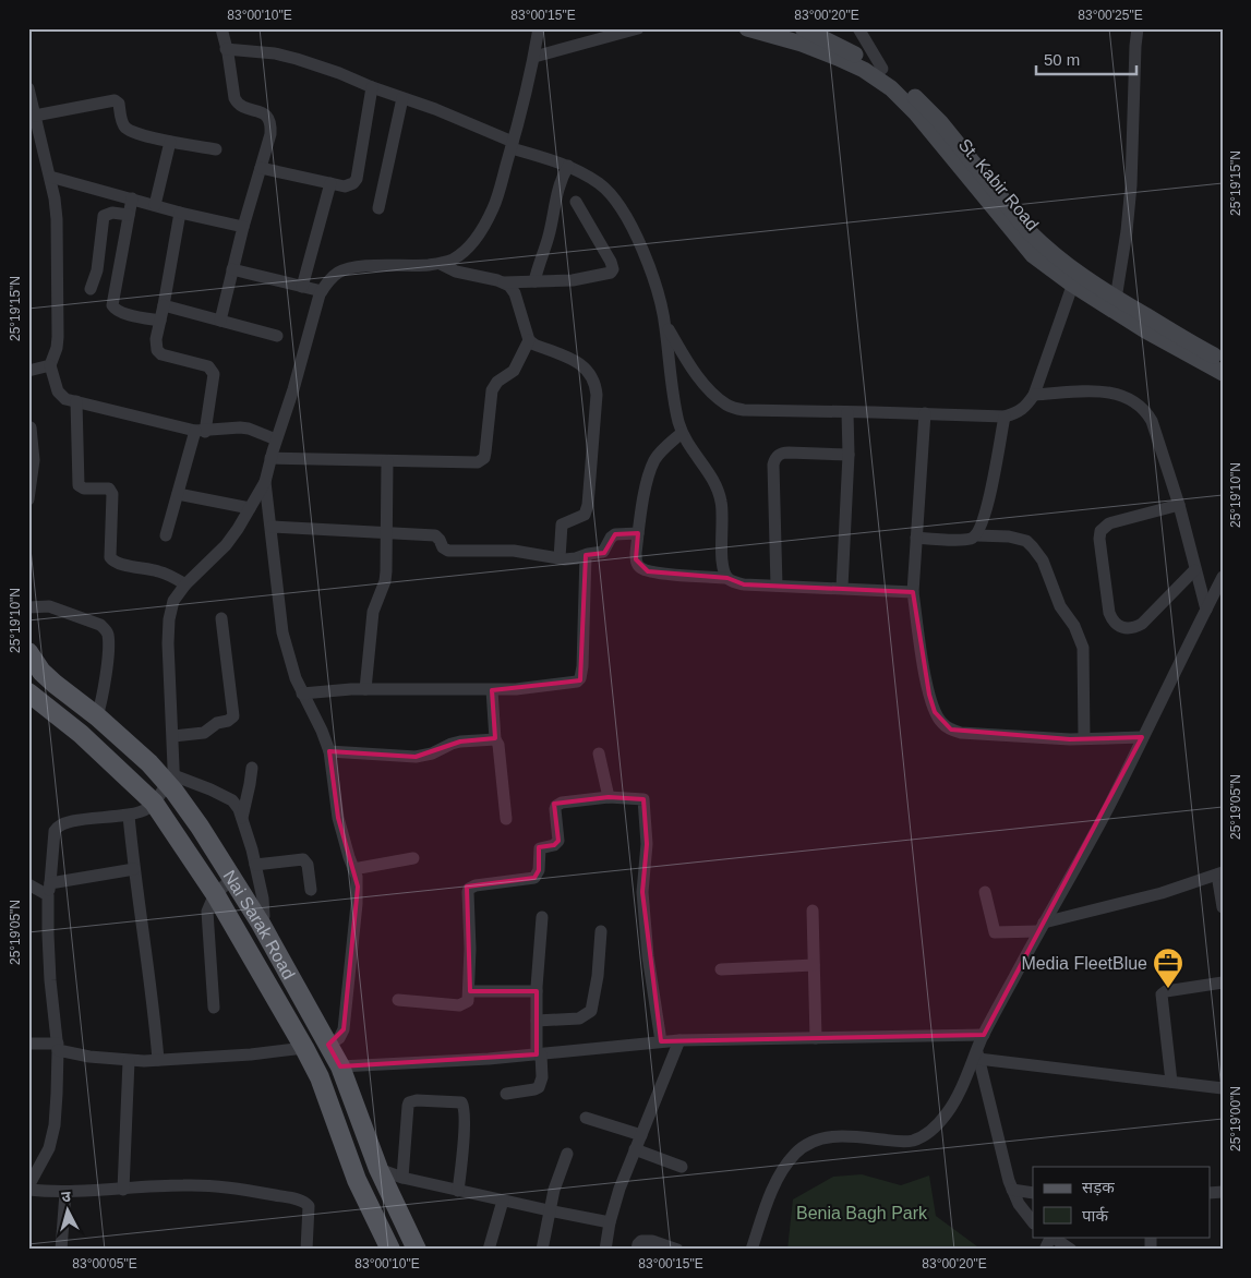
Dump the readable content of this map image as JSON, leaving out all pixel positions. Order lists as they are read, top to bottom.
{
  "streets": {
    "main road": ["St. Kabir Road", "Nai Sarak Road"]
  },
  "parks": ["Benia Bagh Park"],
  "places": {
    "office": ["Media FleetBlue"]
  },
  "legend": ["सड़क", "पार्क"],
  "scale_bar": "50 m",
  "north": "top",
  "coordinates": [
    "83°00'10\"E",
    "83°00'15\"E",
    "83°00'20\"E",
    "83°00'25\"E",
    "25°19'15\"N",
    "25°19'10\"N",
    "25°19'05\"N",
    "25°19'00\"N",
    "83°00'05\"E"
  ]
}
